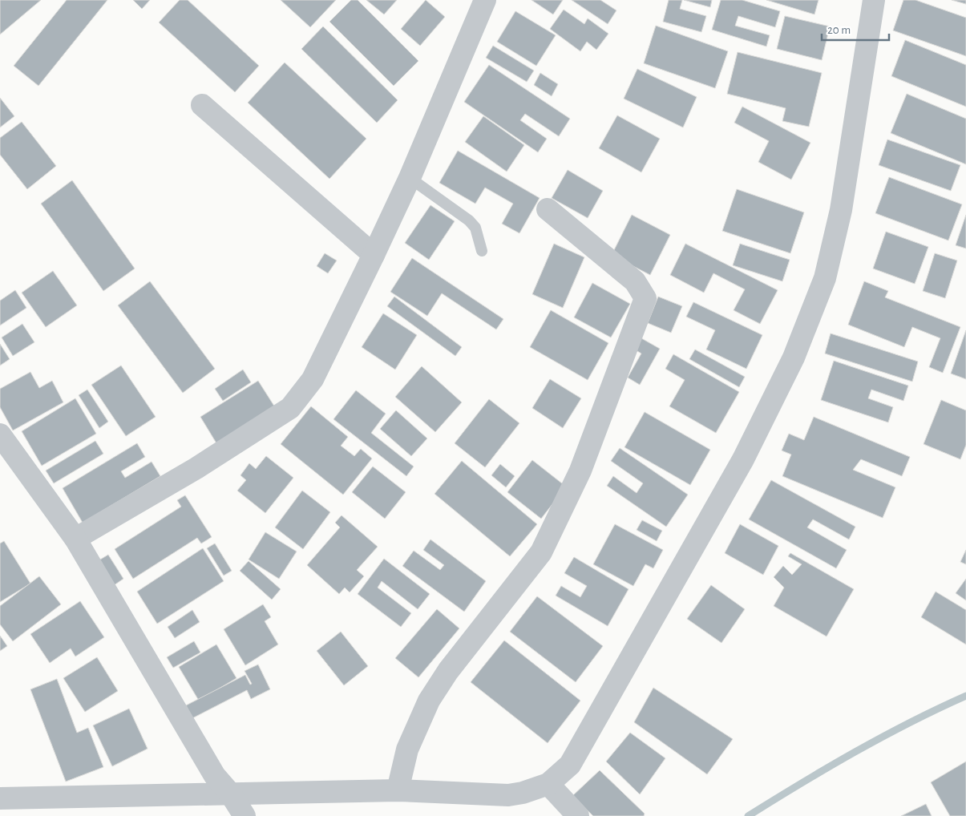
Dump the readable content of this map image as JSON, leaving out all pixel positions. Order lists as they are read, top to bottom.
{
  "scale_bar": "20 m"
}
